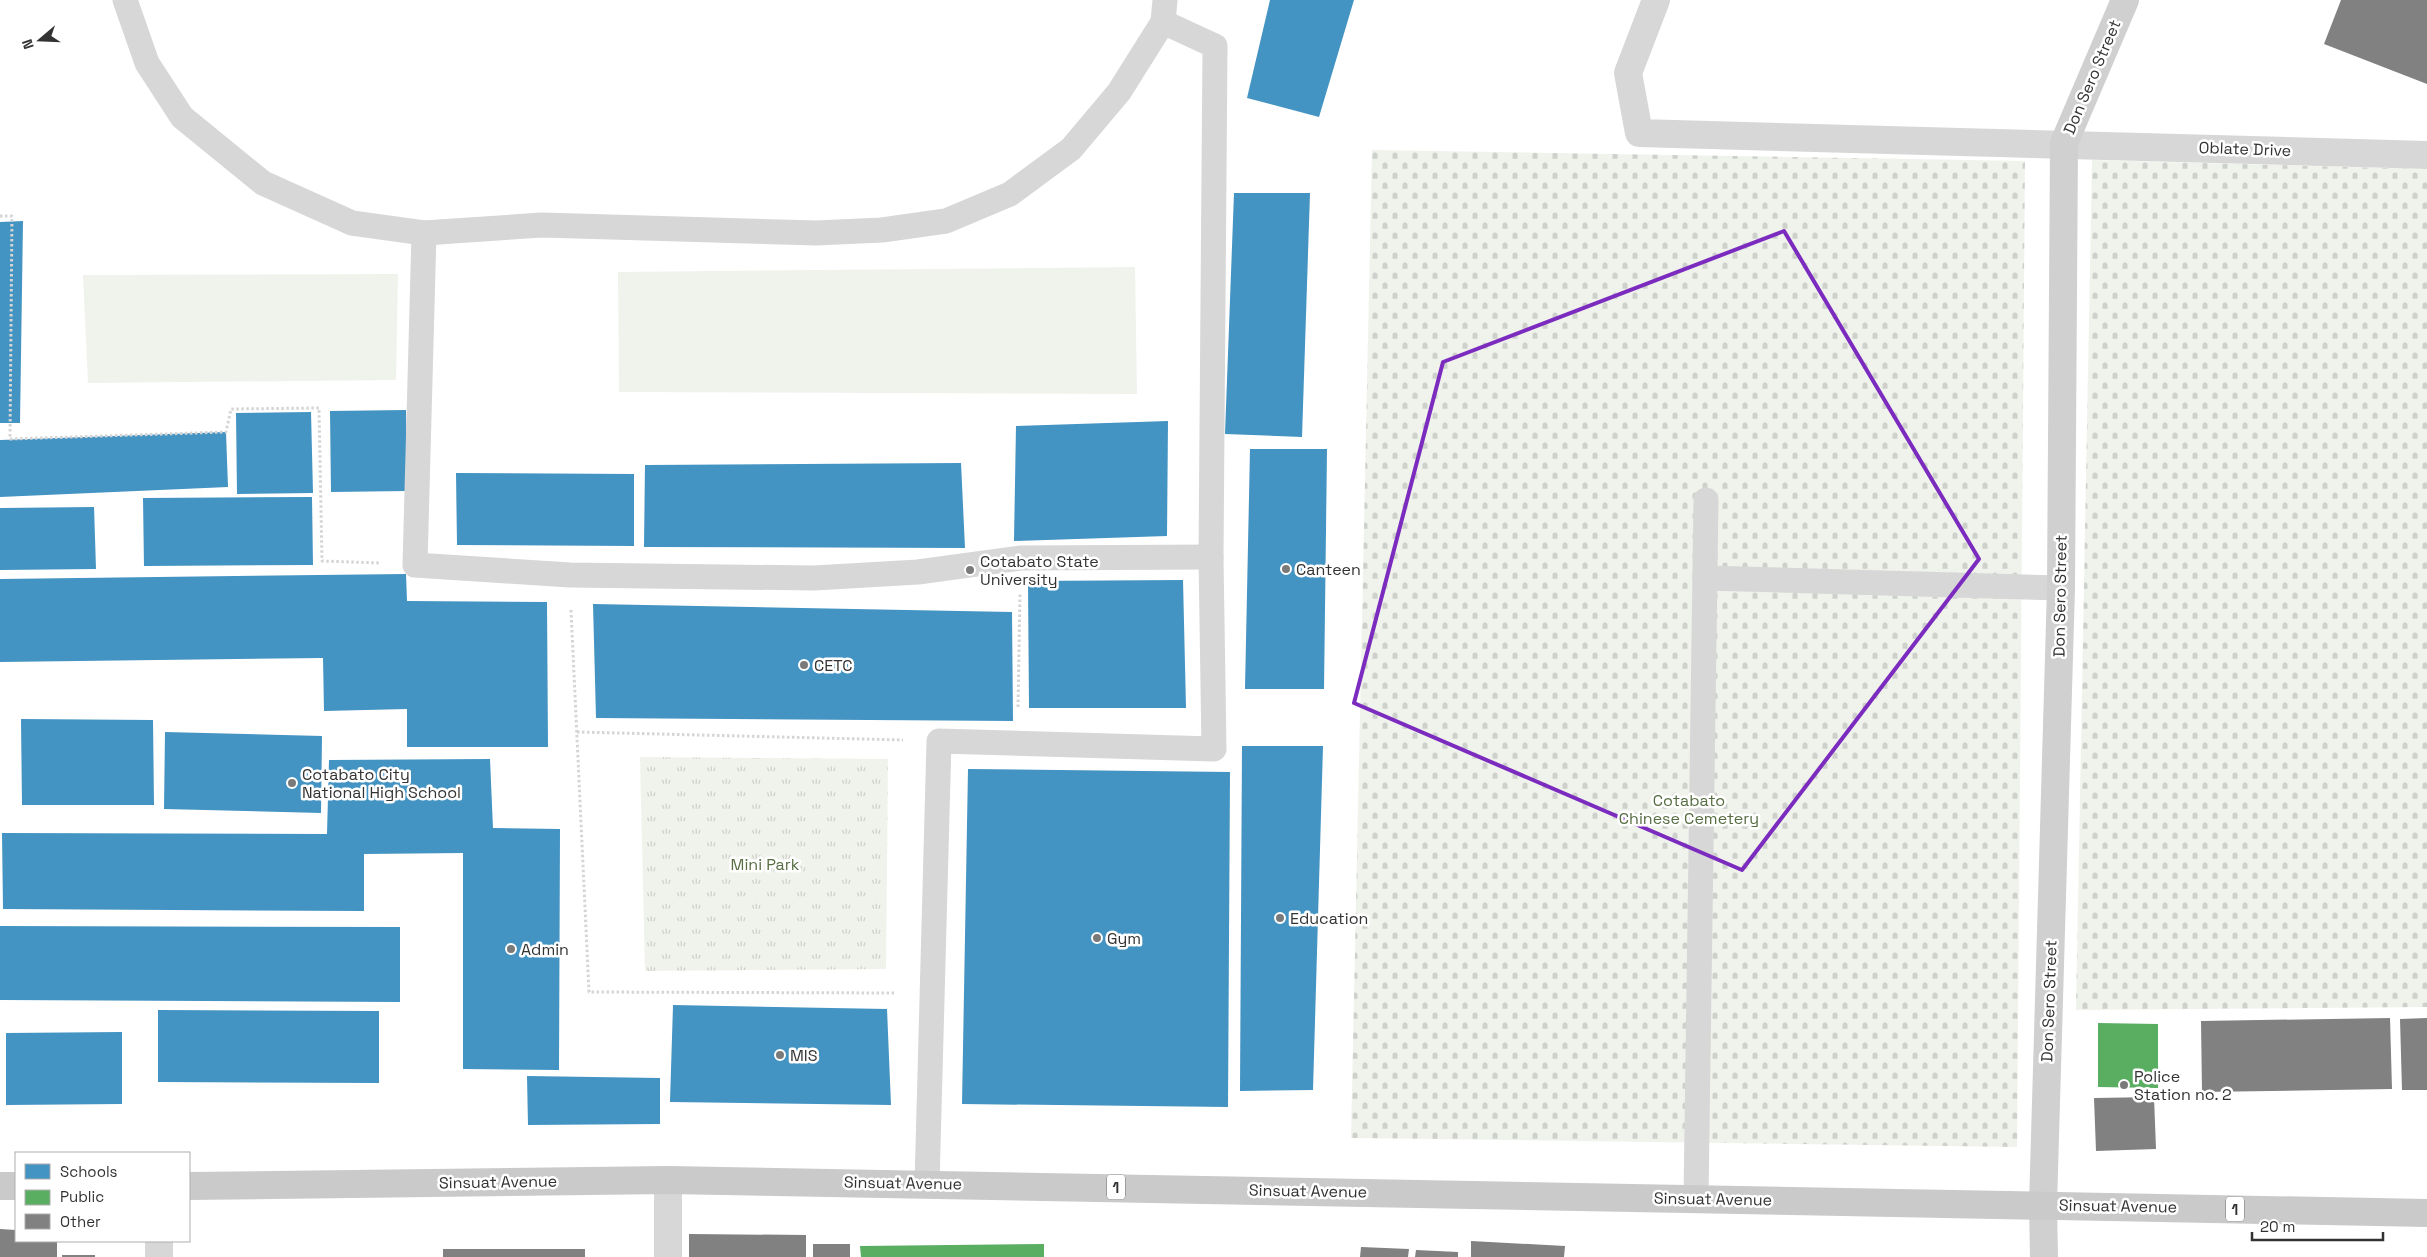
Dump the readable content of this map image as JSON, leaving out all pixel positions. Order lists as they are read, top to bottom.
{
  "streets": {
    "main road": ["Don Sero Street", "Sinsuat Avenue", "1"],
    "street": ["Oblate Drive"]
  },
  "crossings": [
    ["Don Sero Street", "Oblate Drive"],
    ["Don Sero Street", "Sinsuat Avenue"]
  ],
  "parks": ["Cotabato Chinese Cemetery", "Mini Park"],
  "places": [
    "Canteen",
    "Cotabato State University",
    "CETC",
    "Cotabato City National High School",
    "Education",
    "Gym",
    "Admin",
    "MIS",
    "Police Station no. 2"
  ],
  "legend": ["Schools", "Public", "Other"],
  "scale_bar": "20 m",
  "north": "left"
}
